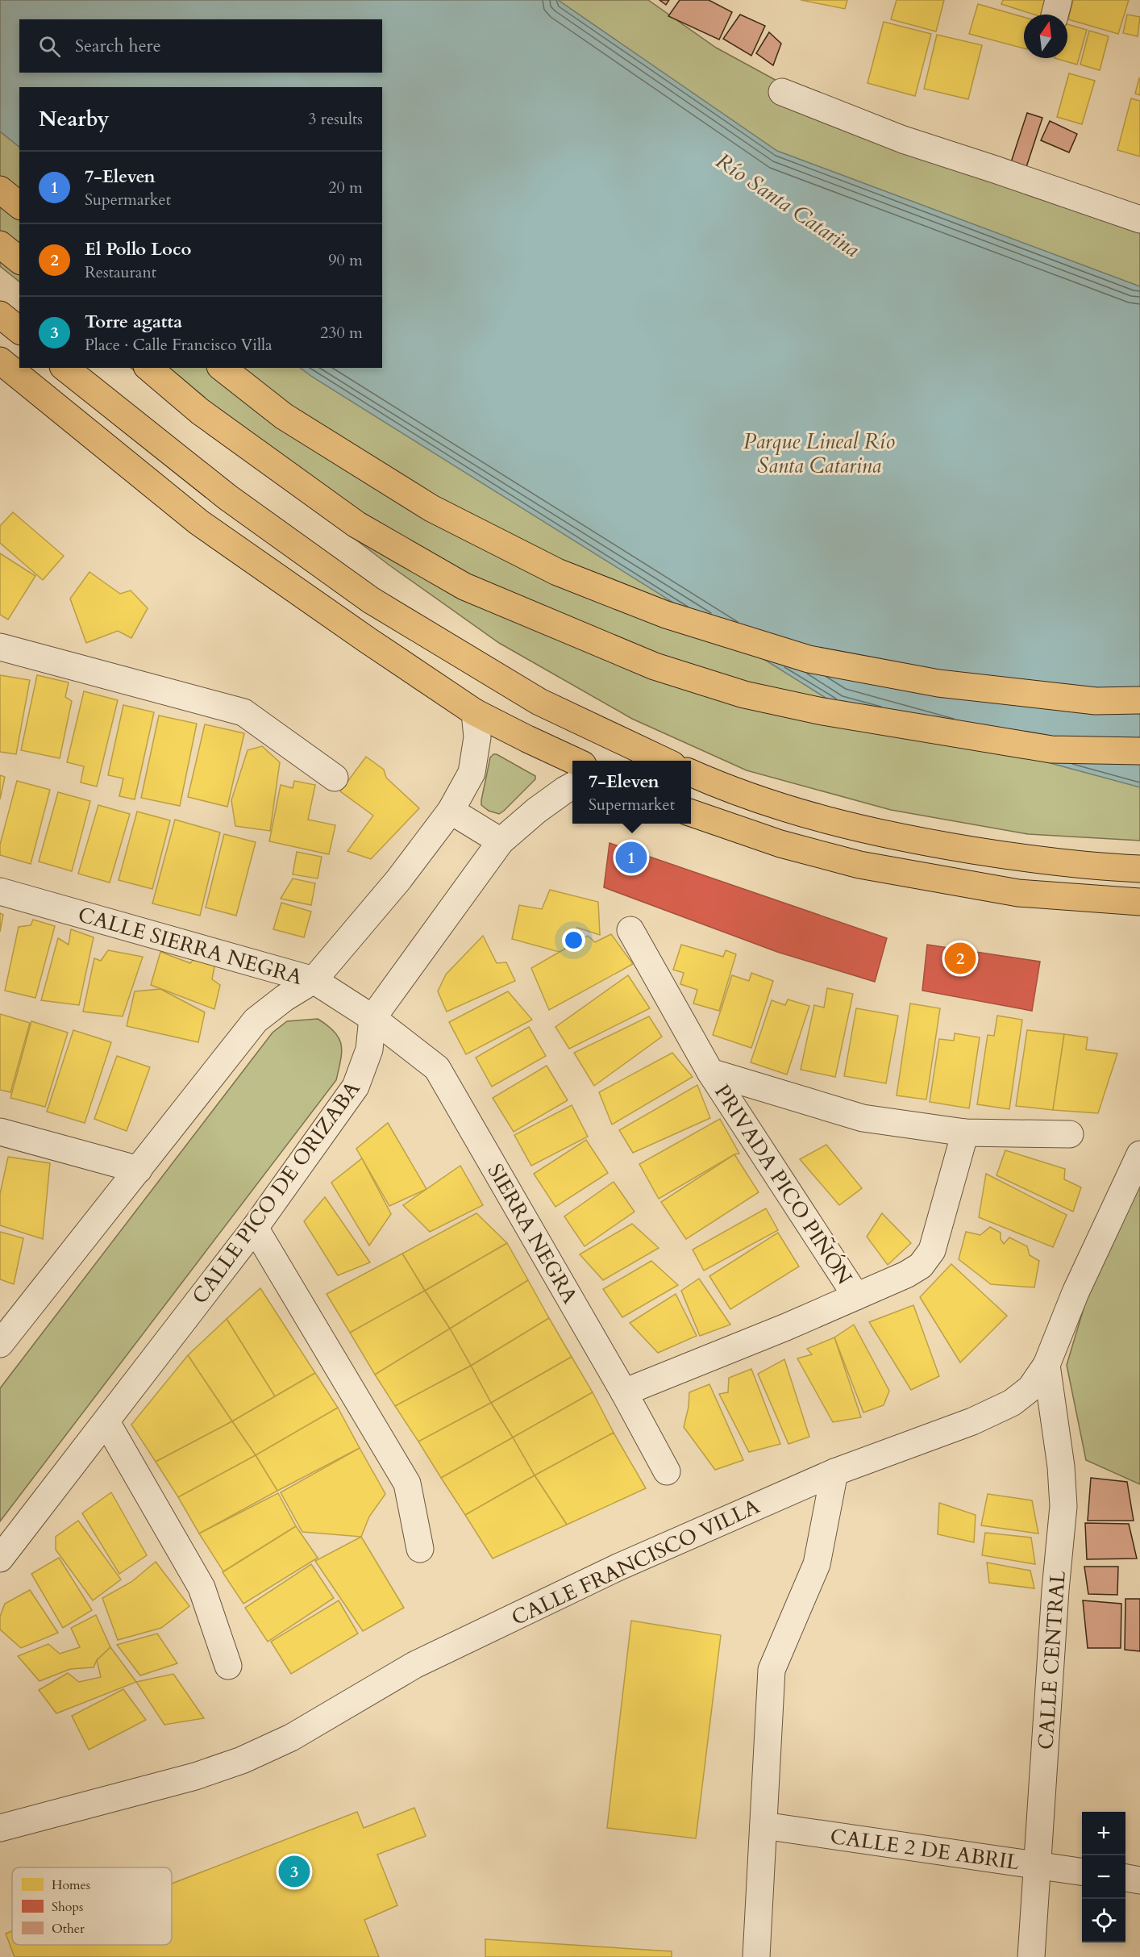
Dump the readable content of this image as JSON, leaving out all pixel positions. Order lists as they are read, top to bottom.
{
  "streets": {
    "street": [
      "CALLE SIERRA NEGRA",
      "PRIVADA PICO PIÑÓN",
      "CALLE PICO DE ORIZABA",
      "SIERRA NEGRA",
      "CALLE FRANCISCO VILLA",
      "CALLE CENTRAL",
      "CALLE 2 DE ABRIL"
    ]
  },
  "crossings": [
    ["CALLE SIERRA NEGRA", "CALLE PICO DE ORIZABA"],
    ["CALLE SIERRA NEGRA", "SIERRA NEGRA"],
    ["PRIVADA PICO PIÑÓN", "SIERRA NEGRA"],
    ["CALLE PICO DE ORIZABA", "SIERRA NEGRA"],
    ["CALLE FRANCISCO VILLA", "CALLE CENTRAL"],
    ["CALLE CENTRAL", "CALLE 2 DE ABRIL"]
  ],
  "water": ["Río Santa Catarina"],
  "parks": ["Parque Lineal Río Santa Catarina"],
  "legend": ["Homes", "Shops", "Other"],
  "north": "top",
  "page": {
    "search": "Search here",
    "heading": ["Nearby", "3 results"],
    "list": [
      {
        "mark": "1",
        "name": "7-Eleven",
        "note": "Supermarket",
        "value": "20 m"
      },
      {
        "mark": "2",
        "name": "El Pollo Loco",
        "note": "Restaurant",
        "value": "90 m"
      },
      {
        "mark": "3",
        "name": "Torre agatta",
        "note": "Place · Calle Francisco Villa",
        "value": "230 m"
      }
    ],
    "popup": ["7-Eleven", "Supermarket"],
    "pins": ["1", "2", "3"],
    "map_buttons": ["+", "−"]
  }
}
